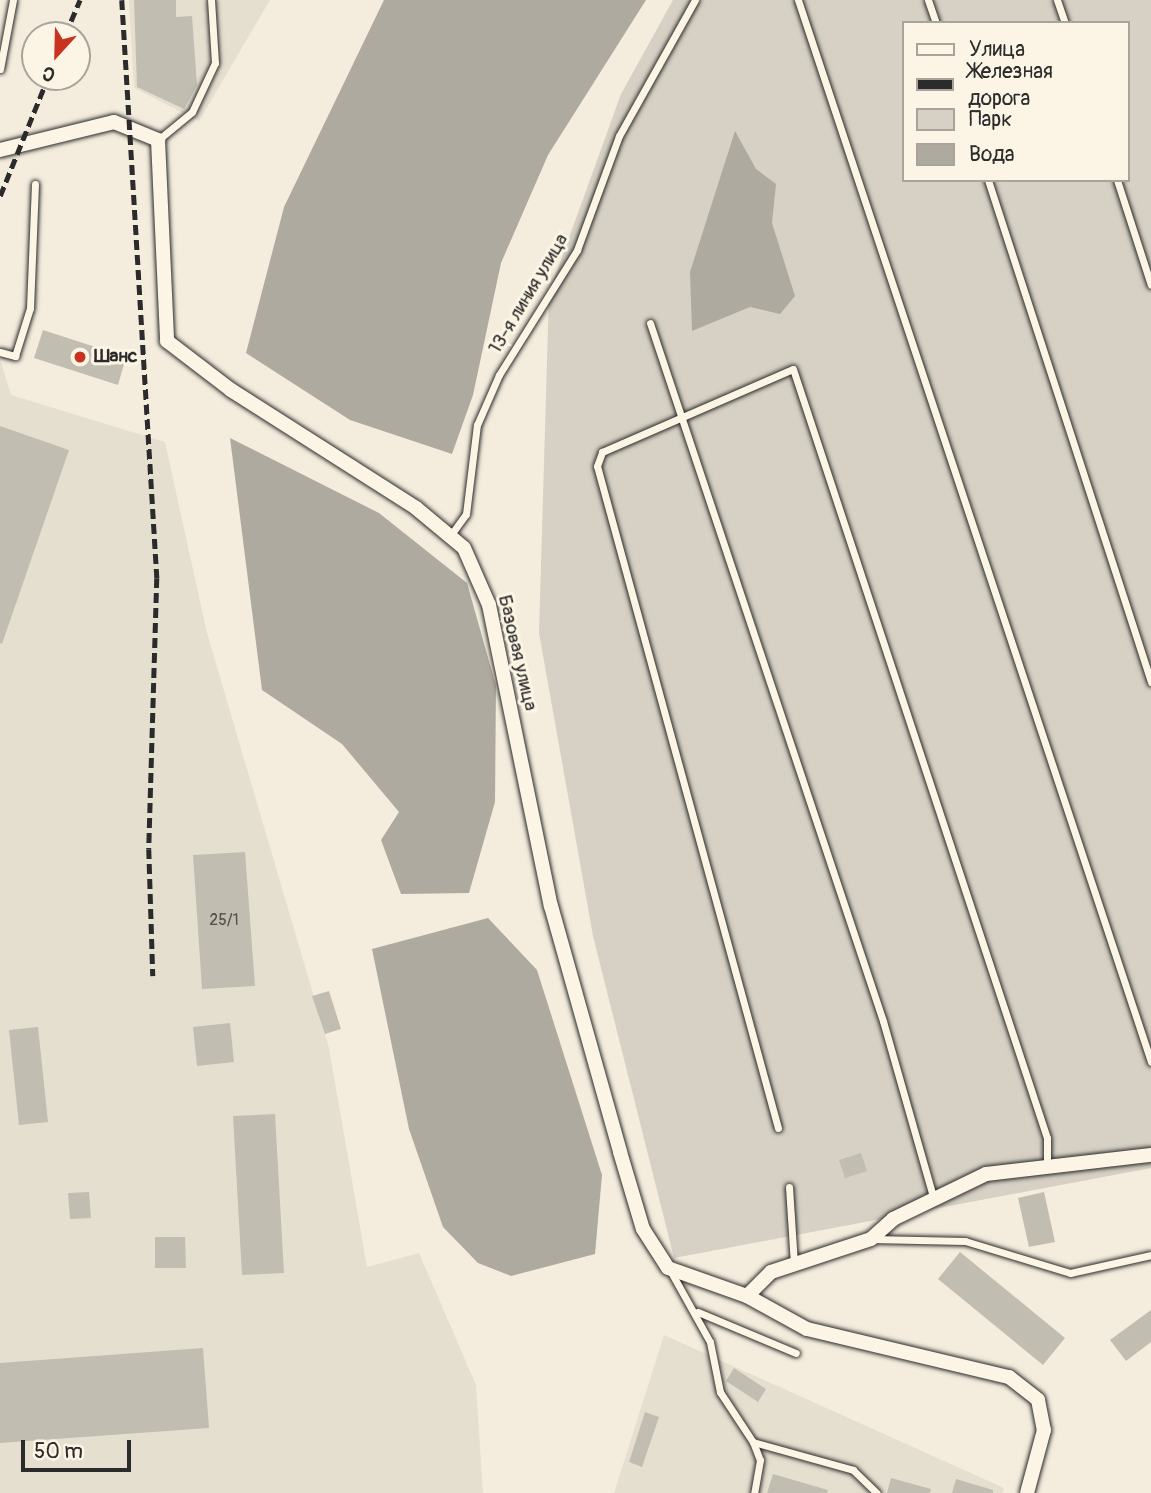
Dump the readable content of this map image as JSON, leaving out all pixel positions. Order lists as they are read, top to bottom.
{
  "streets": {
    "street": ["Базовая улица"],
    "lane": ["13-я линия улица"]
  },
  "crossings": [
    ["13-я линия улица", "Базовая улица"]
  ],
  "places": ["Шанс"],
  "house_numbers": ["25/1"],
  "legend": [
    "Улица",
    "Железная дорога",
    "Парк",
    "Вода"
  ],
  "scale_bar": "50 m",
  "north": "bottom"
}
